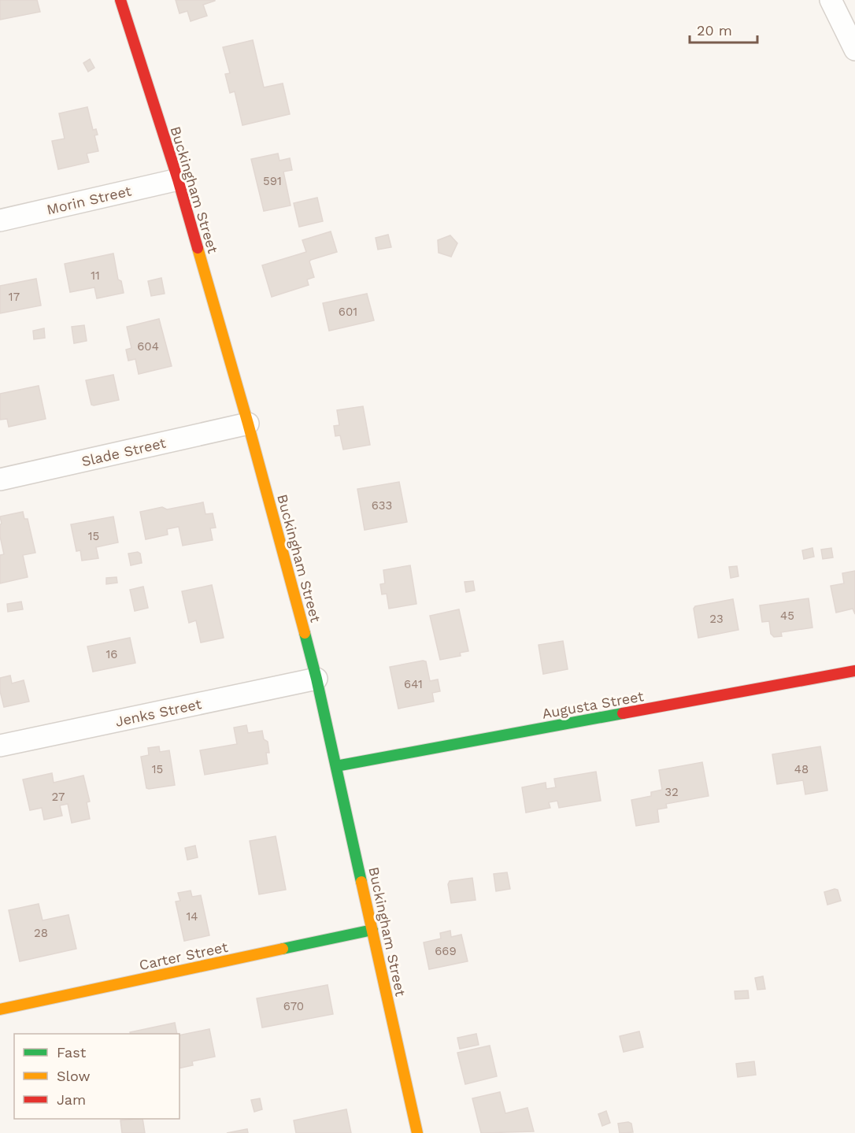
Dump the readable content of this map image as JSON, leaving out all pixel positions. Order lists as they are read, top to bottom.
{
  "streets": {
    "main road": ["Buckingham Street", "Augusta Street", "Carter Street"],
    "street": ["Morin Street", "Slade Street", "Jenks Street"]
  },
  "crossings": [
    ["Buckingham Street", "Morin Street"],
    ["Buckingham Street", "Slade Street"],
    ["Buckingham Street", "Augusta Street"],
    ["Buckingham Street", "Jenks Street"],
    ["Buckingham Street", "Carter Street"]
  ],
  "house_numbers": [
    "591",
    "11",
    "17",
    "601",
    "604",
    "633",
    "15",
    "45",
    "23",
    "16",
    "641",
    "15",
    "48",
    "32",
    "27",
    "14",
    "28",
    "669",
    "670"
  ],
  "legend": ["Fast", "Slow", "Jam"],
  "scale_bar": "20 m"
}
